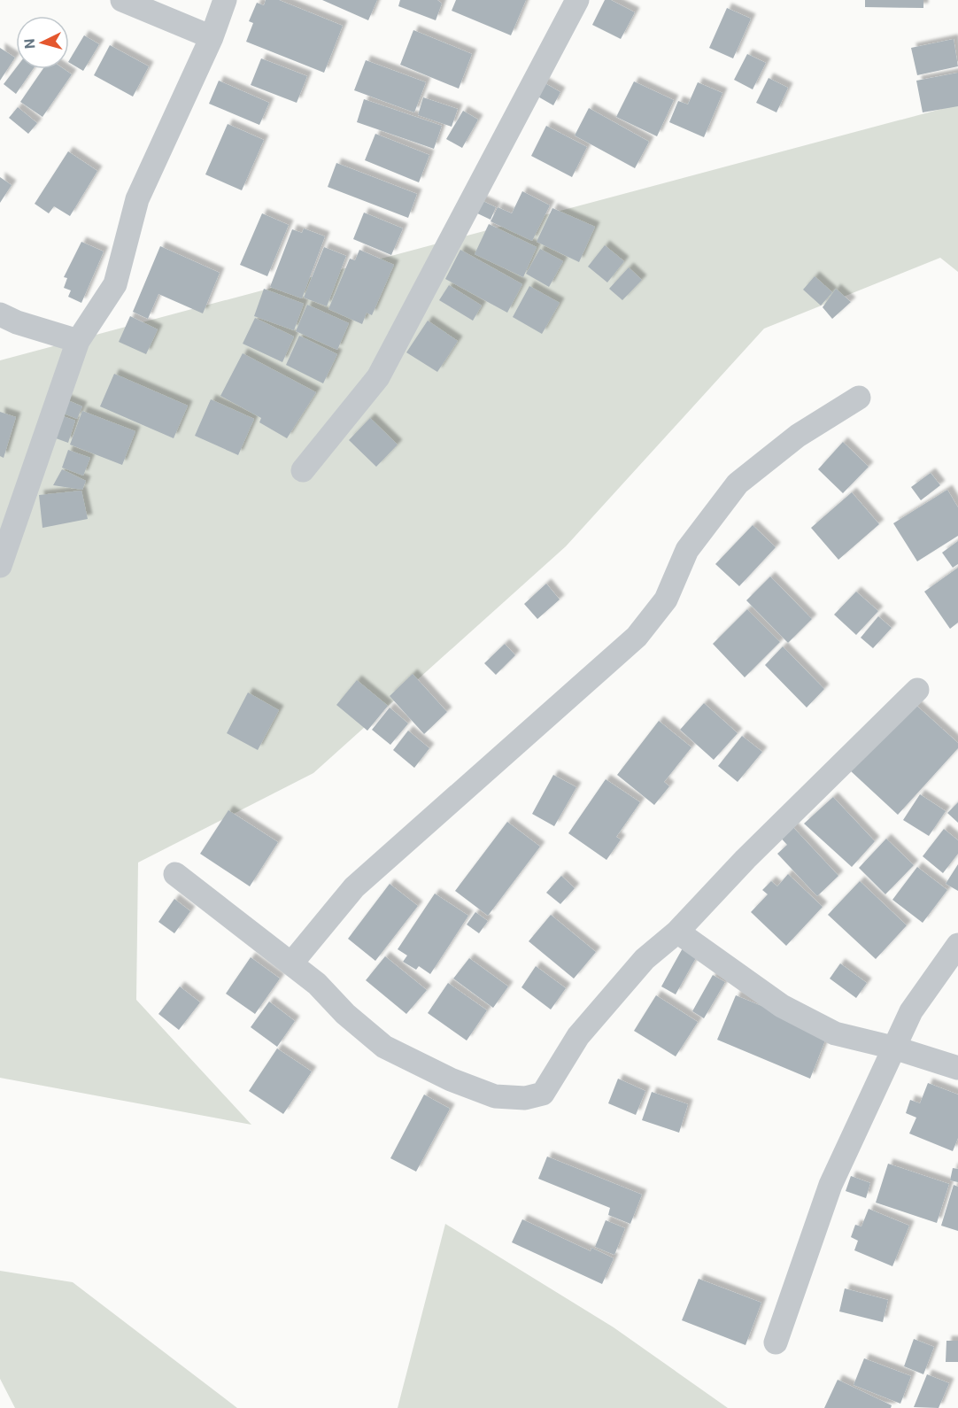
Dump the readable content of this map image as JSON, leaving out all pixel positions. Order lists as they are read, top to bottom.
{
  "north": "left"
}
